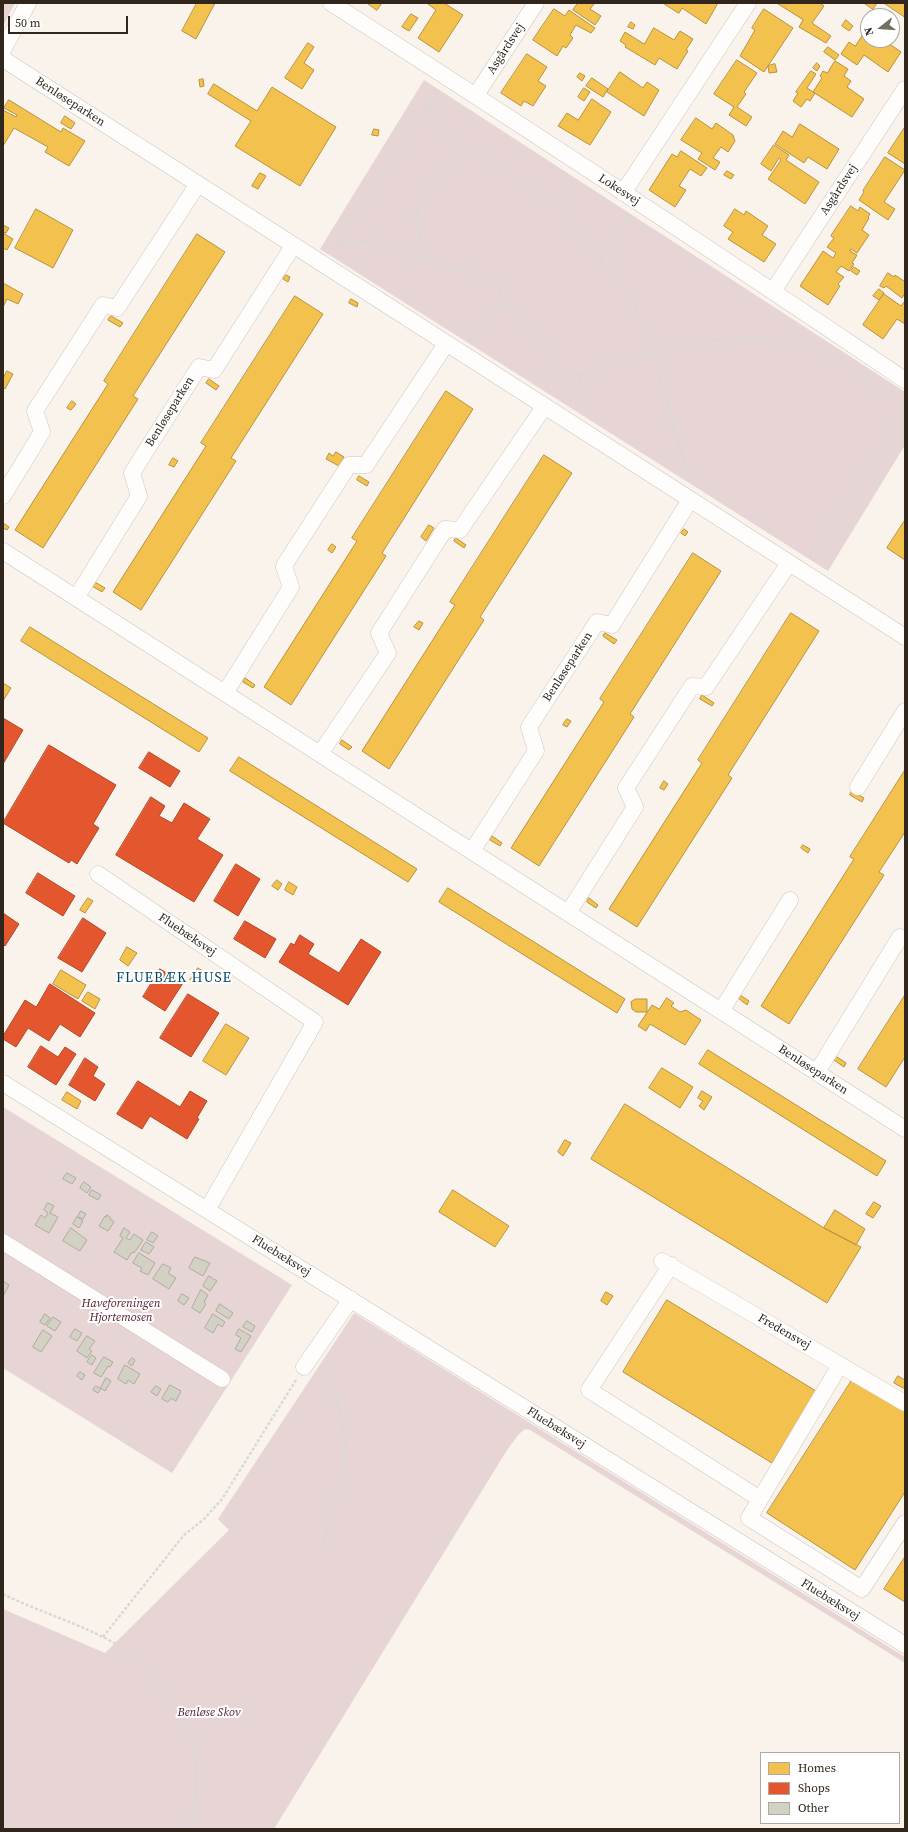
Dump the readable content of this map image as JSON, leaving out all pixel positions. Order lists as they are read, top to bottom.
{
  "streets": {
    "street": [
      "Asgårdsvej",
      "Benløseparken",
      "Lokesvej",
      "Fluebæksvej",
      "Fredensvej"
    ]
  },
  "crossings": [
    ["Asgårdsvej", "Lokesvej"]
  ],
  "districts": ["FLUEBÆK HUSE"],
  "parks": ["Haveforeningen Hjortemosen", "Benløse Skov"],
  "legend": ["Homes", "Shops", "Other"],
  "scale_bar": "50 m",
  "north": "left"
}
